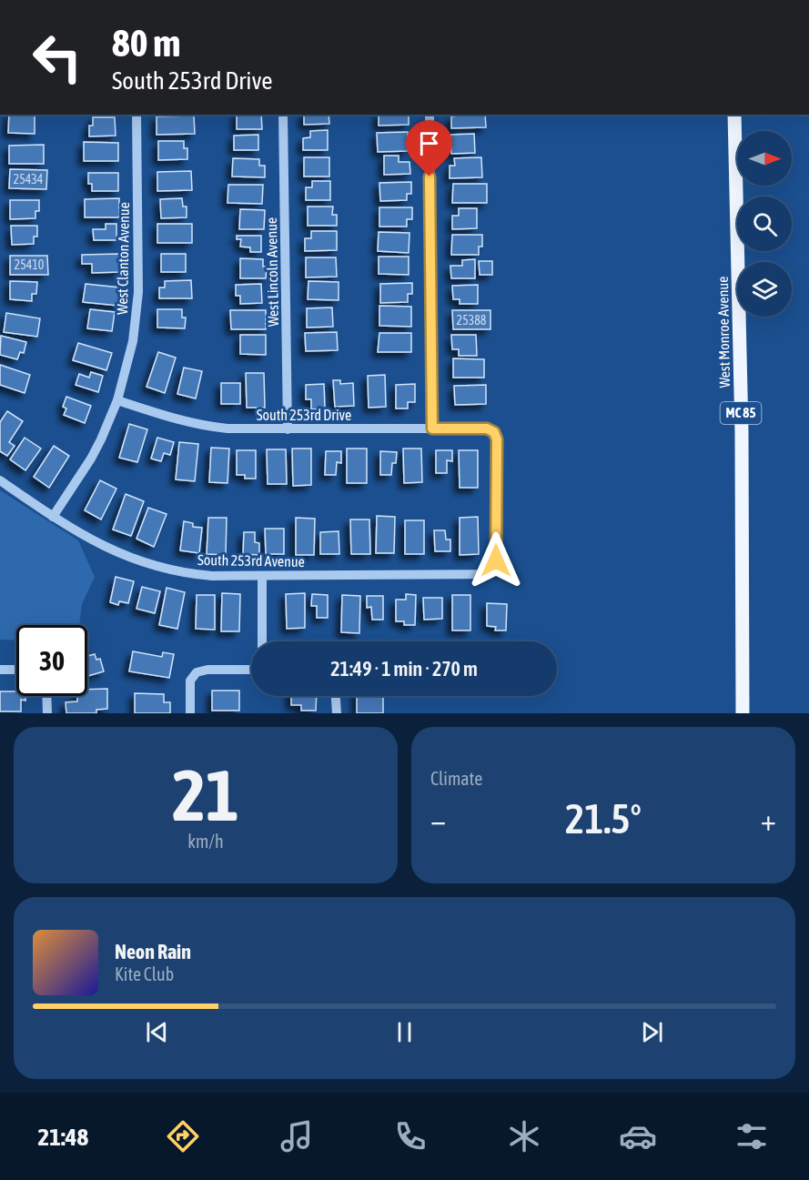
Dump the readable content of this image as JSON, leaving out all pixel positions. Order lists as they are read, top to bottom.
{
  "streets": {
    "main road": ["West Monroe Avenue", "MC 85"],
    "street": [
      "West Clanton Avenue",
      "West Lincoln Avenue",
      "South 253rd Drive",
      "South 253rd Avenue"
    ]
  },
  "crossings": [
    ["West Clanton Avenue", "South 253rd Drive"],
    ["West Clanton Avenue", "South 253rd Avenue"],
    ["West Lincoln Avenue", "South 253rd Drive"],
    ["South 253rd Drive", "South 253rd Avenue"]
  ],
  "house_numbers": ["25434", "25410", "25388"],
  "north": "right",
  "page": {
    "turn": ["80 m", "South 253rd Drive"],
    "limit": "30",
    "trip": "21:49 · 1 min · 270 m",
    "tile": [
      ["21", "km/h"],
      "Climate"
    ],
    "heat": ["−", "21.5°", "+"],
    "song": ["Neon Rain", "Kite Club"],
    "tabs": "21:48"
  }
}
